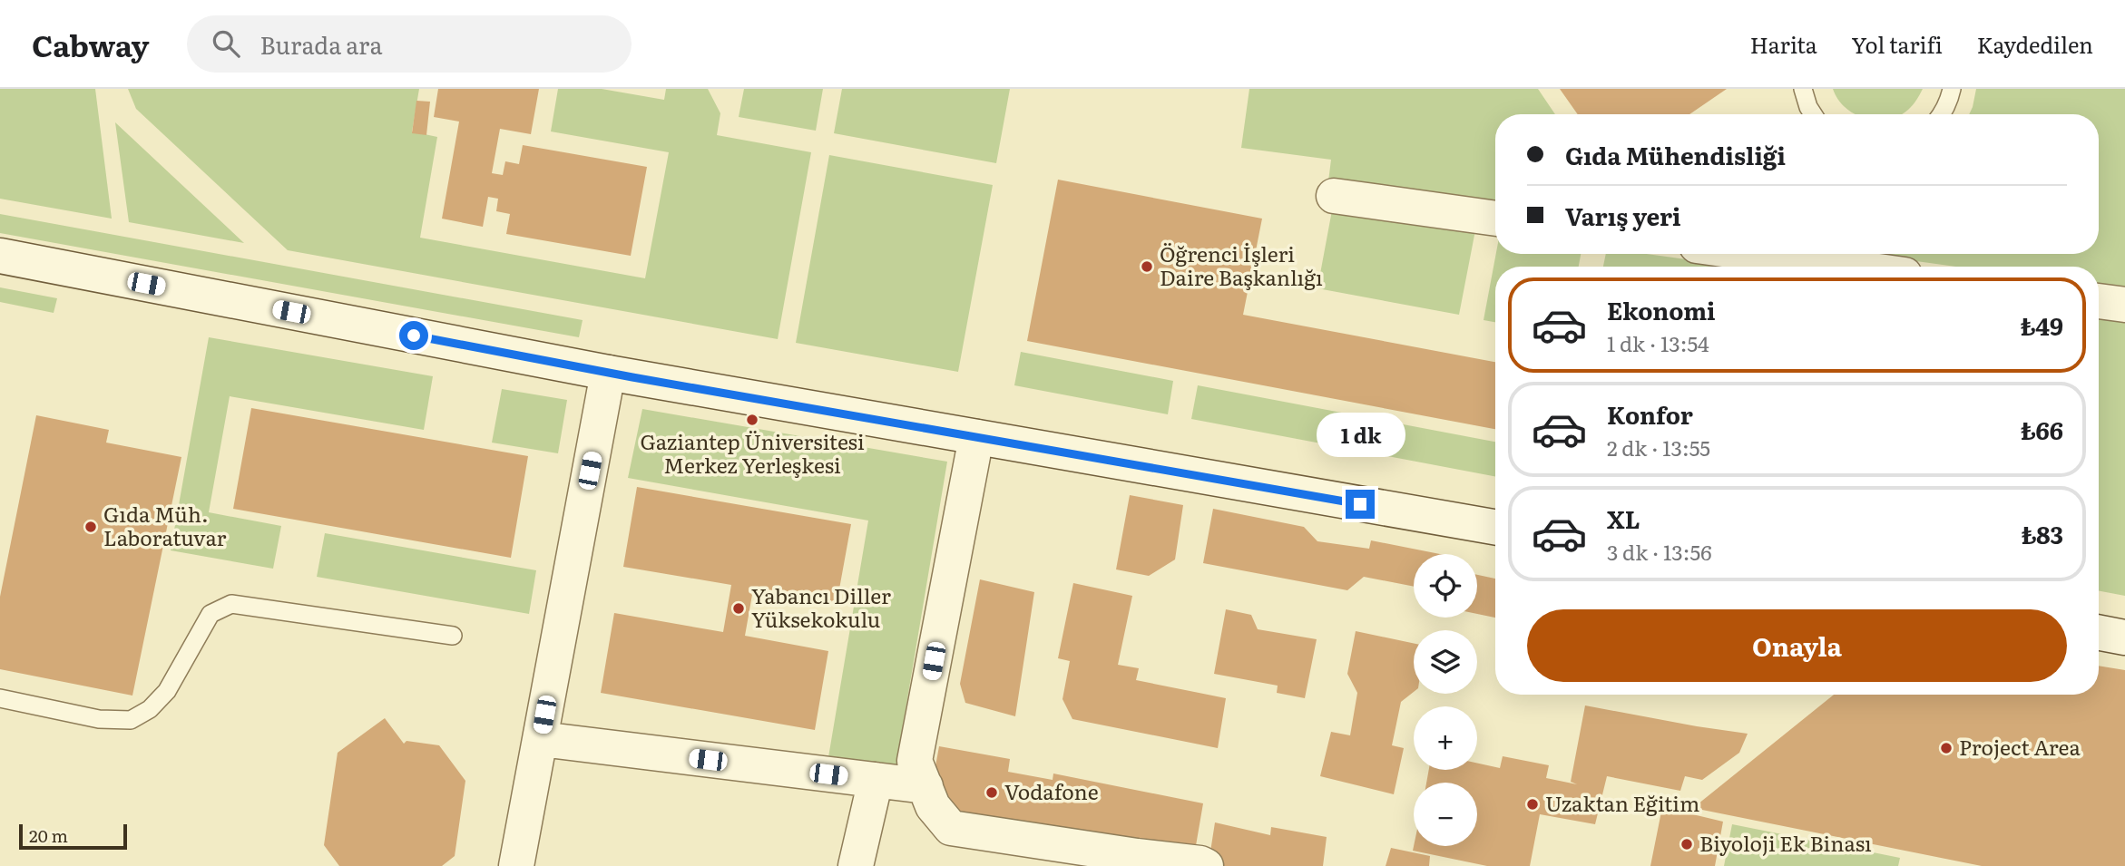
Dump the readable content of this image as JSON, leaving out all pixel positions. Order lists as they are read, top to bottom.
{
  "places": [
    "Öğrenci İşleri Daire Başkanlığı",
    "Gaziantep Üniversitesi Merkez Yerleşkesi",
    "Gıda Müh. Laboratuvar",
    "Yabancı Diller Yüksekokulu",
    "Project Area",
    "Vodafone",
    "Uzaktan Eğitim",
    "Biyoloji Ek Binası"
  ],
  "scale_bar": "20 m",
  "page": {
    "header": "Cabway",
    "search": "Burada ara",
    "nav": ["Harita", "Yol tarifi", "Kaydedilen"],
    "banner": ["Gıda Mühendisliği", "Varış yeri"],
    "list": [
      {
        "name": "Ekonomi",
        "note": "1 dk · 13:54",
        "value": "₺49"
      },
      {
        "name": "Konfor",
        "note": "2 dk · 13:55",
        "value": "₺66"
      },
      {
        "name": "XL",
        "note": "3 dk · 13:56",
        "value": "₺83"
      }
    ],
    "bubble": "1 dk",
    "map_buttons": ["+", "−"],
    "buttons": "Onayla",
    "scale": "20 m"
  }
}
